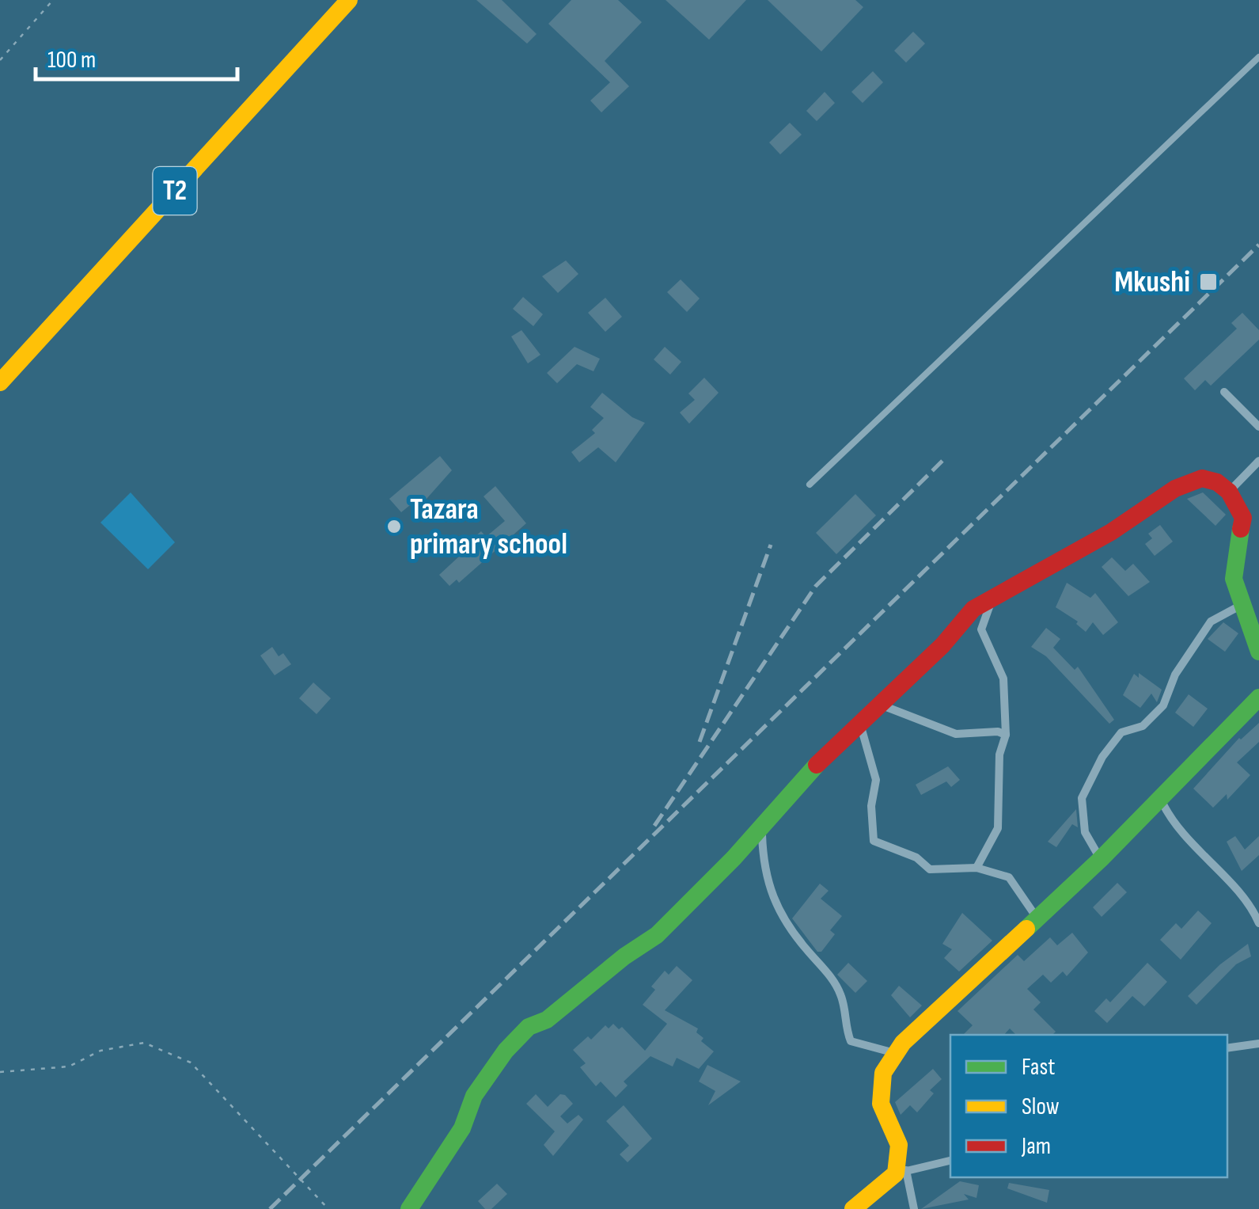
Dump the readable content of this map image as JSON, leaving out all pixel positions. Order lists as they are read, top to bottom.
{
  "streets": {
    "main road": ["T2"]
  },
  "places": {
    "transit": ["Mkushi"],
    "other": ["Tazara primary school"]
  },
  "legend": ["Fast", "Slow", "Jam"],
  "scale_bar": "100 m"
}
